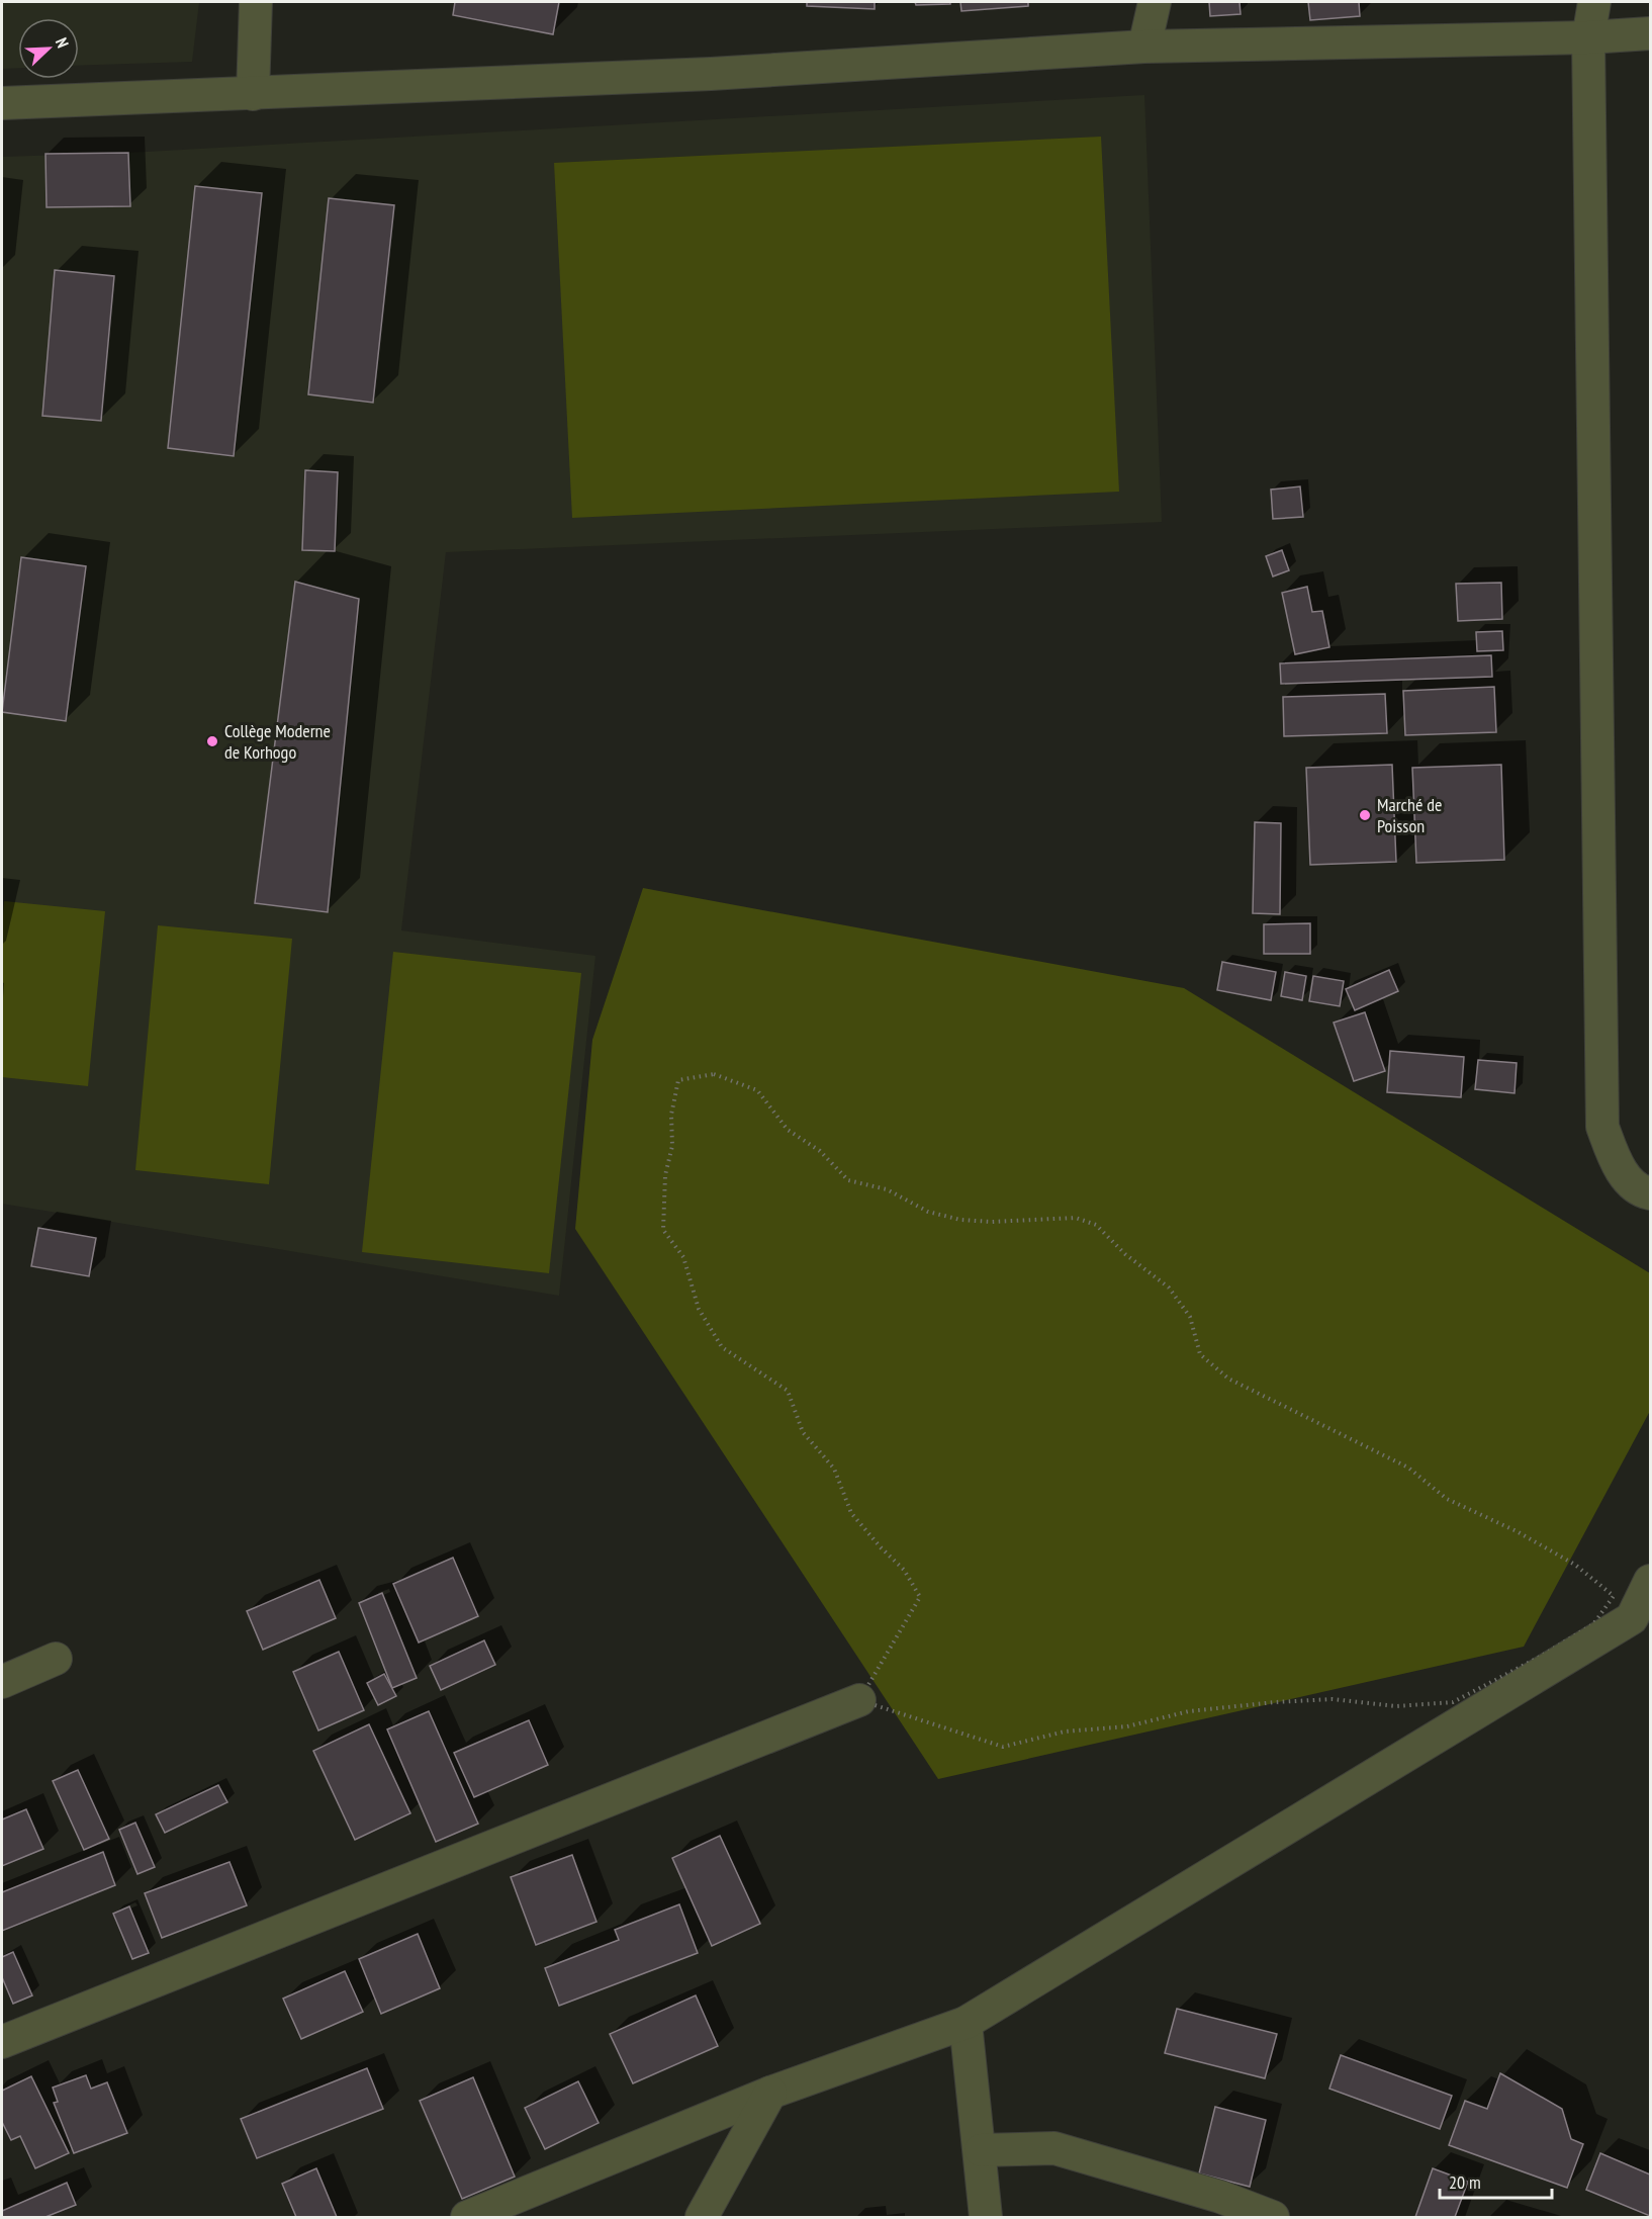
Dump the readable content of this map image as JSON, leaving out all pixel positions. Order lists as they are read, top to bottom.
{
  "places": ["Collège Moderne de Korhogo", "Marché de Poisson"],
  "scale_bar": "20 m",
  "north": "top right"
}
